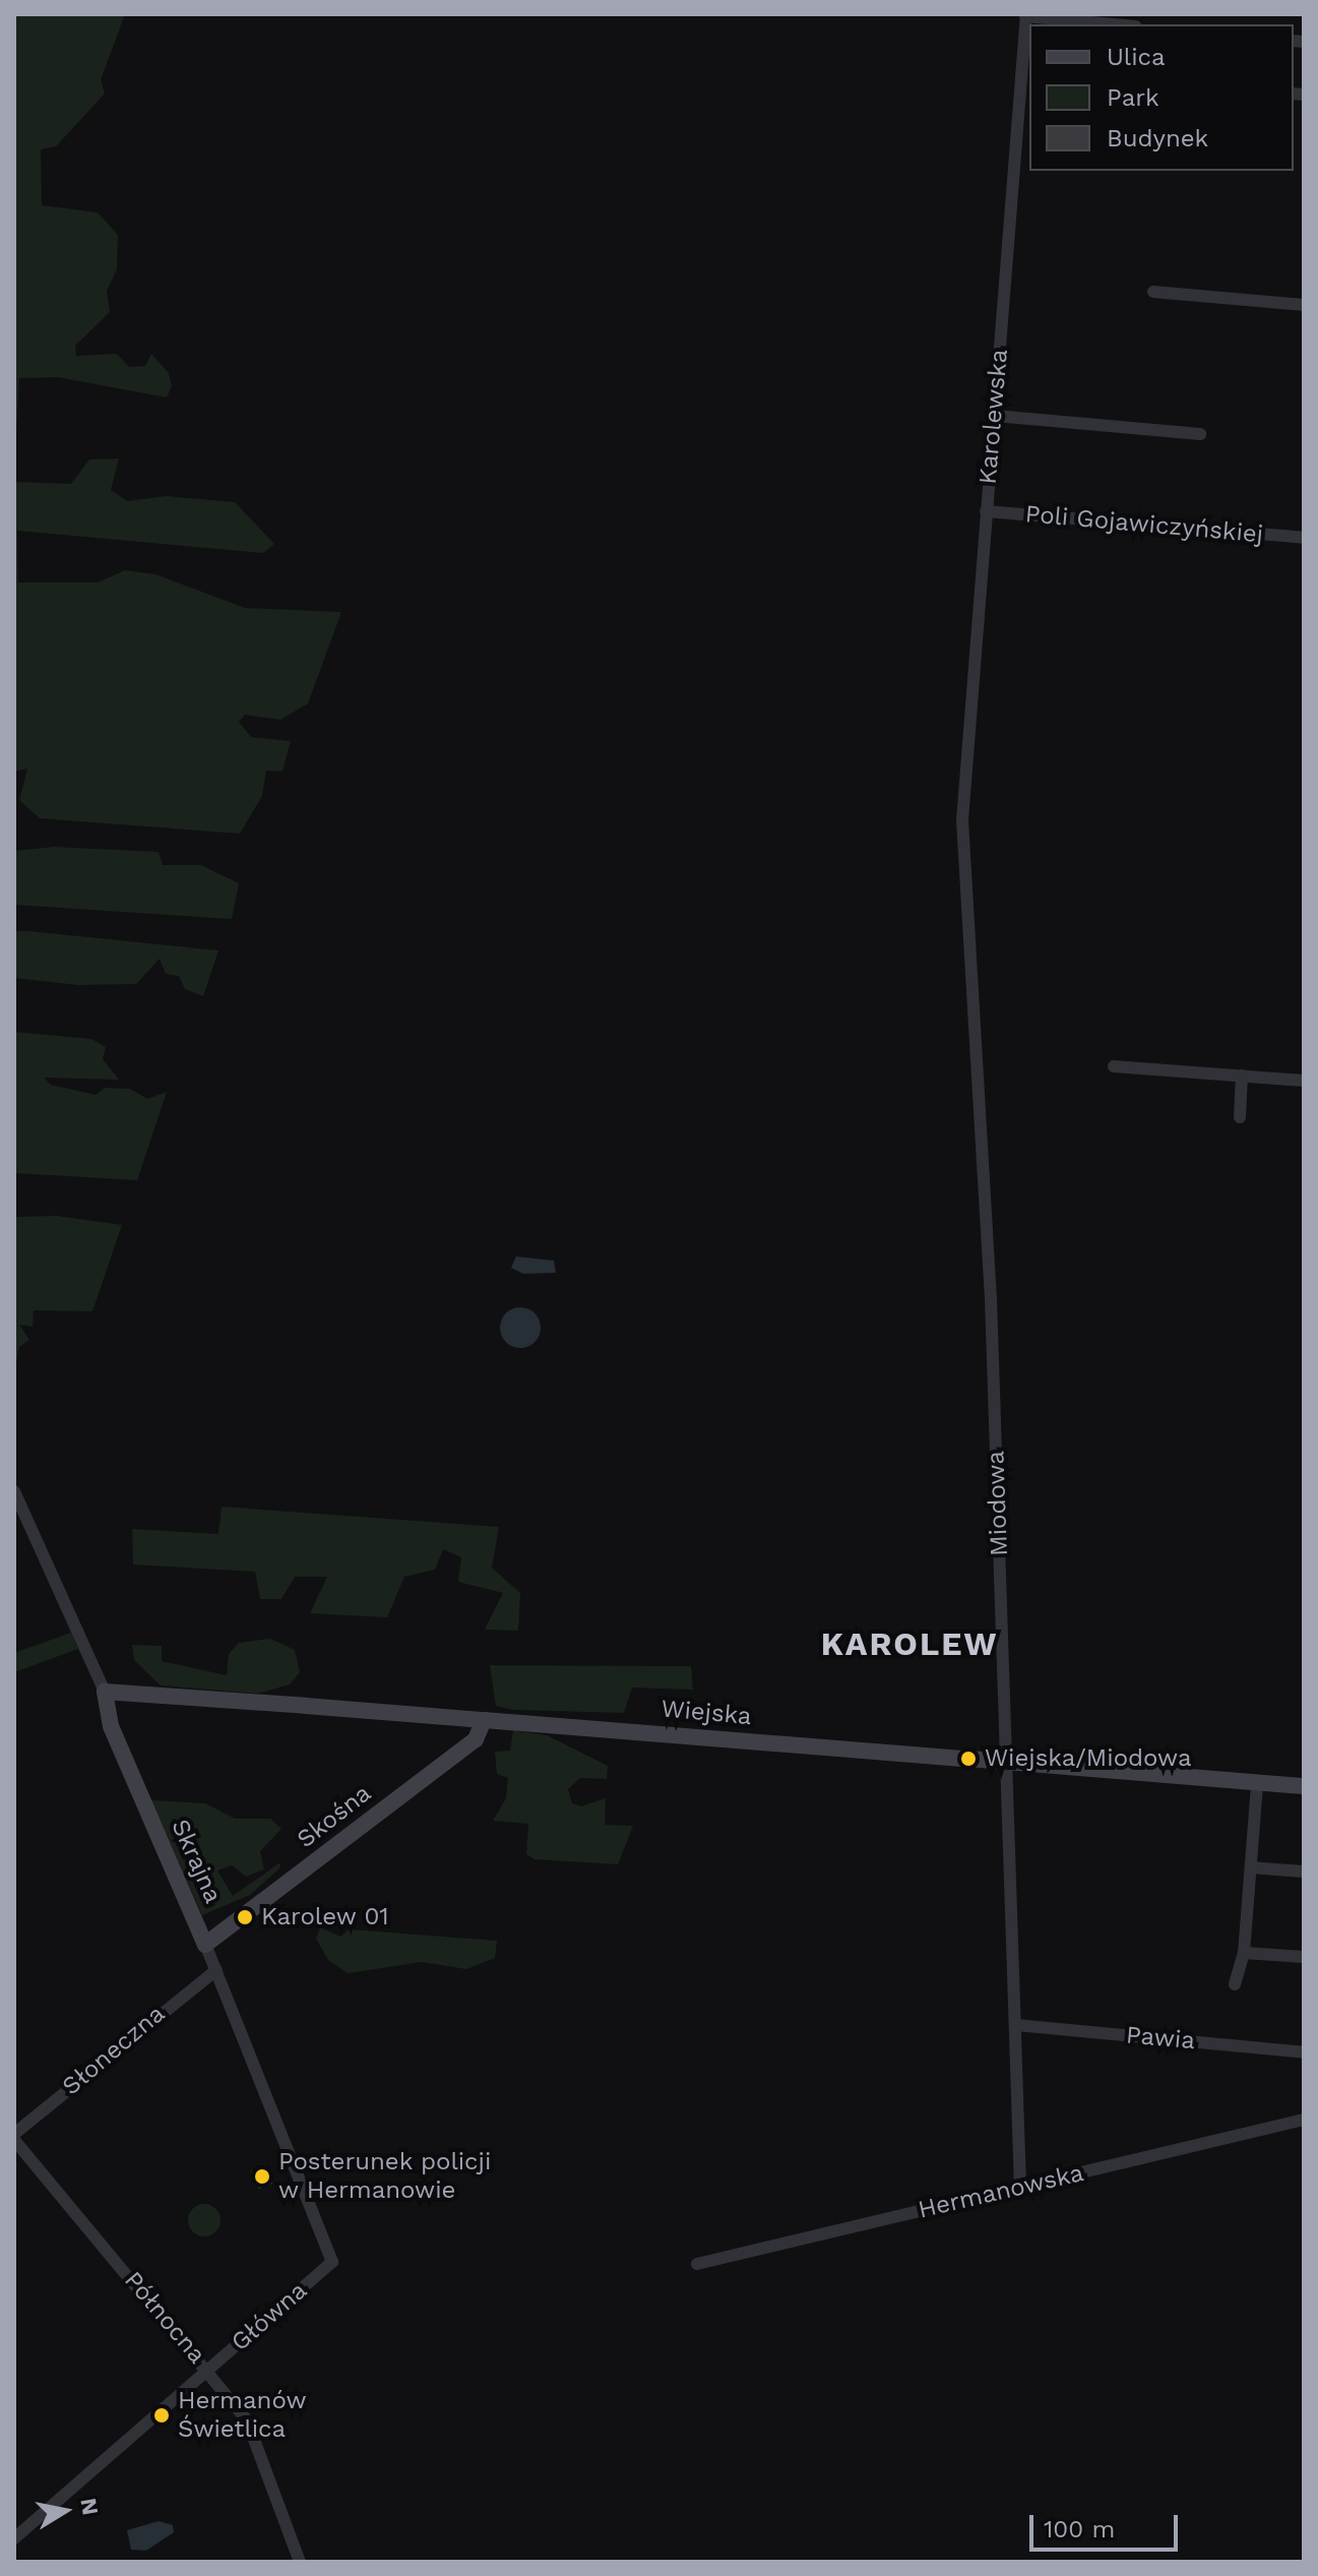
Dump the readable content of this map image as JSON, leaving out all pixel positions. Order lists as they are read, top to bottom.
{
  "streets": {
    "street": [
      "Karolewska",
      "Poli Gojawiczyńskiej",
      "Miodowa",
      "Wiejska",
      "Skośna",
      "Skrajna",
      "Pawia",
      "Słoneczna",
      "Hermanowska",
      "Główna",
      "Północna"
    ]
  },
  "crossings": [
    ["Karolewska", "Poli Gojawiczyńskiej"],
    ["Karolewska", "Miodowa"],
    ["Miodowa", "Wiejska"],
    ["Miodowa", "Pawia"],
    ["Miodowa", "Hermanowska"],
    ["Wiejska", "Skośna"],
    ["Wiejska", "Skrajna"],
    ["Skośna", "Skrajna"],
    ["Skrajna", "Słoneczna"],
    ["Skrajna", "Główna"],
    ["Słoneczna", "Północna"],
    ["Główna", "Północna"]
  ],
  "districts": ["KAROLEW"],
  "places": [
    "Wiejska/Miodowa",
    "Karolew 01",
    "Posterunek policji w Hermanowie",
    "Hermanów Świetlica"
  ],
  "legend": ["Ulica", "Park", "Budynek"],
  "scale_bar": "100 m",
  "north": "right"
}
